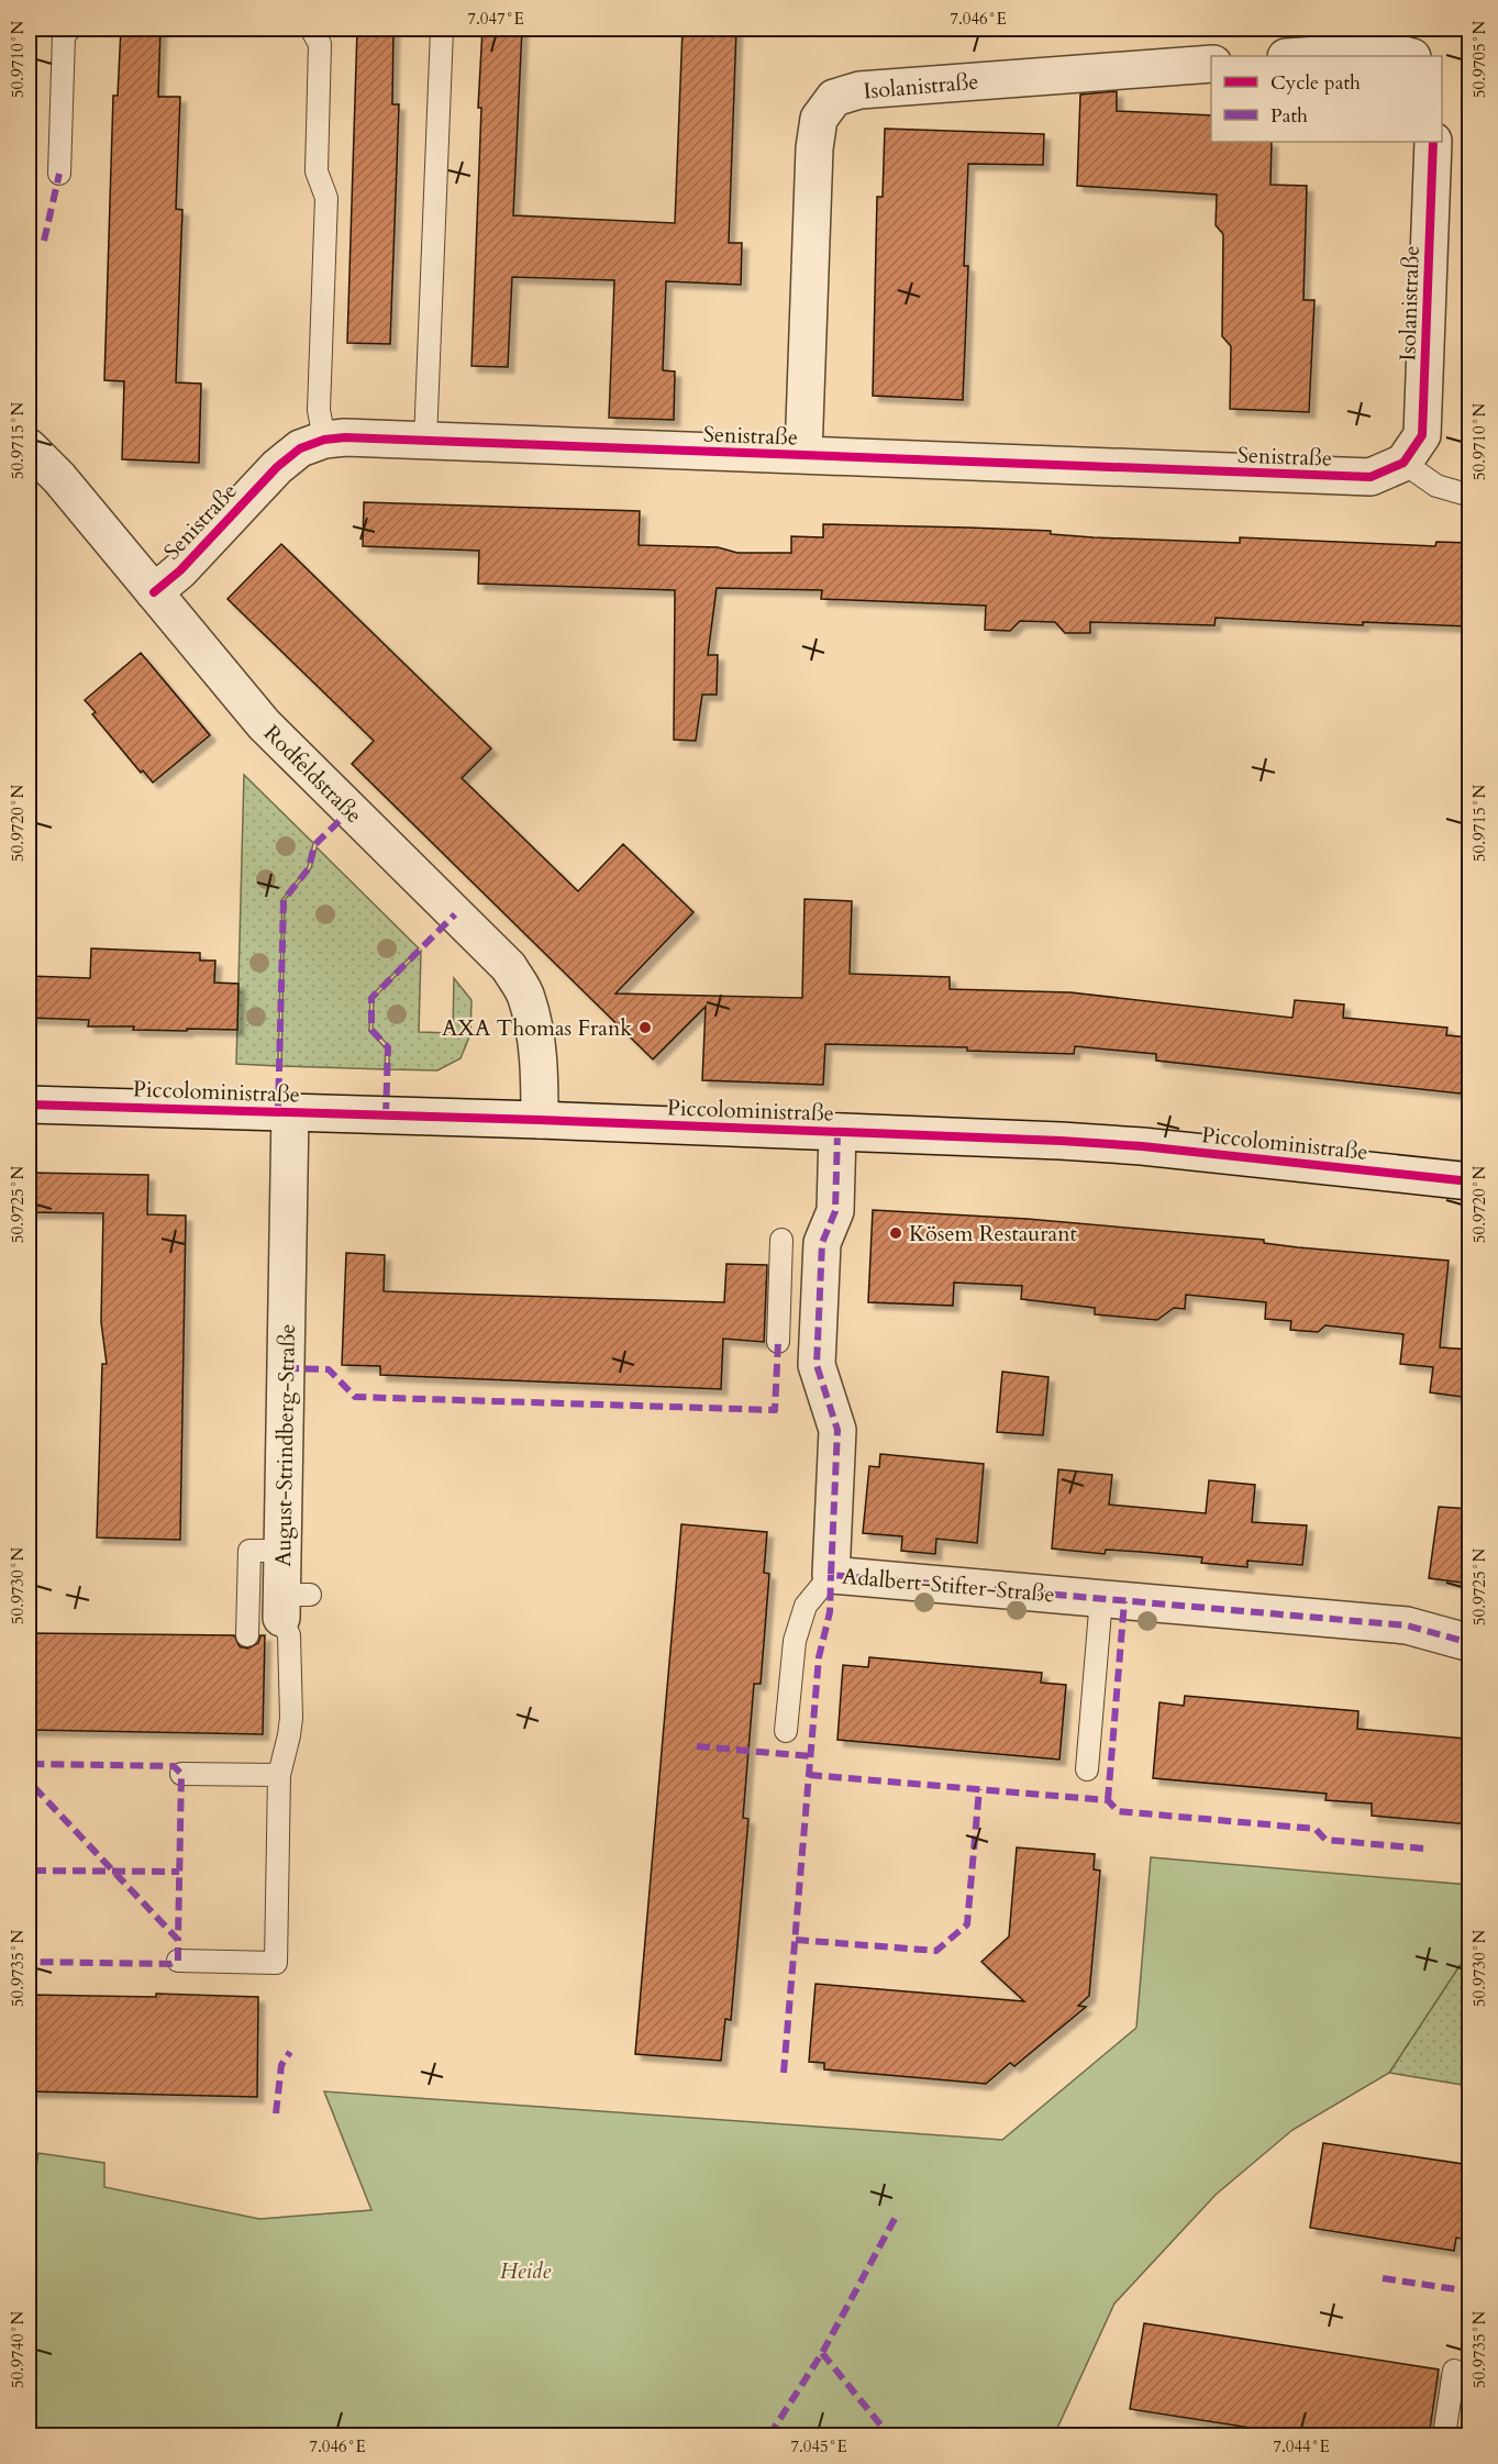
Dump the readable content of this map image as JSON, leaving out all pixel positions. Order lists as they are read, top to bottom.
{
  "streets": {
    "street": [
      "Isolanistraße",
      "Senistraße",
      "Rodfeldstraße",
      "Piccoloministraße",
      "August-Strindberg-Straße",
      "Adalbert-Stifter-Straße"
    ]
  },
  "crossings": [
    ["Isolanistraße", "Senistraße"],
    ["Senistraße", "Rodfeldstraße"],
    ["Rodfeldstraße", "Piccoloministraße"],
    ["Piccoloministraße", "August-Strindberg-Straße"],
    ["Piccoloministraße", "Adalbert-Stifter-Straße"]
  ],
  "parks": ["Heide"],
  "places": ["AXA Thomas Frank", "Kösem Restaurant"],
  "legend": ["Cycle path", "Path"],
  "coordinates": [
    "7.047°E",
    "7.046°E",
    "50.9710°N",
    "50.9705°N",
    "50.9715°N",
    "50.9720°N",
    "50.9725°N",
    "50.9730°N",
    "50.9735°N",
    "50.9740°N",
    "7.045°E",
    "7.044°E"
  ]
}
